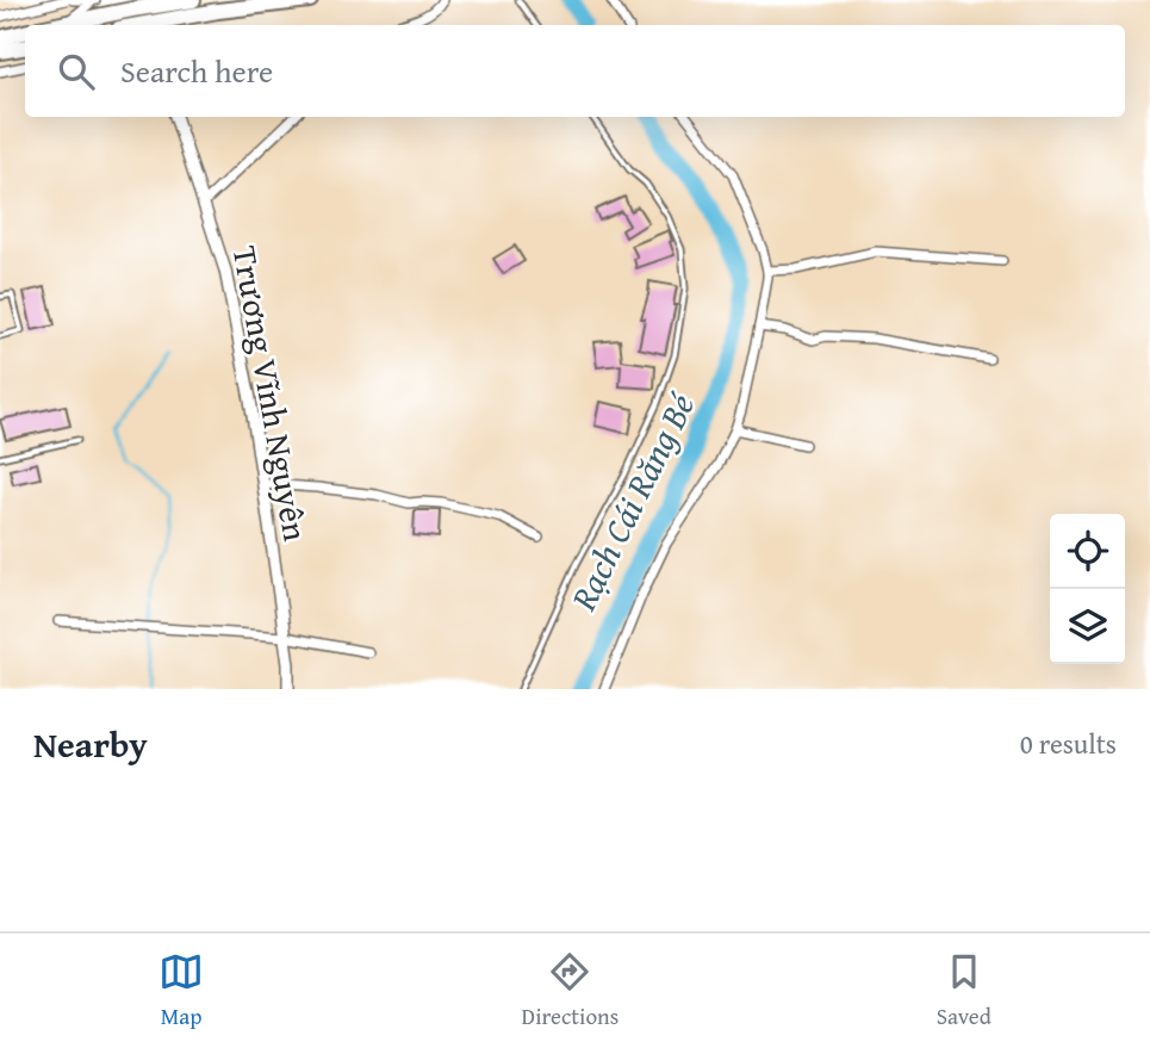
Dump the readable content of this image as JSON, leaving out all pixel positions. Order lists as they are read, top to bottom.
{
  "streets": {
    "street": ["Trương Vĩnh Nguyên"]
  },
  "water": ["Rạch Cái Răng Bé"],
  "page": {
    "search": "Search here",
    "heading": ["Nearby", "0 results"],
    "nav": ["Map", "Directions", "Saved"]
  }
}
